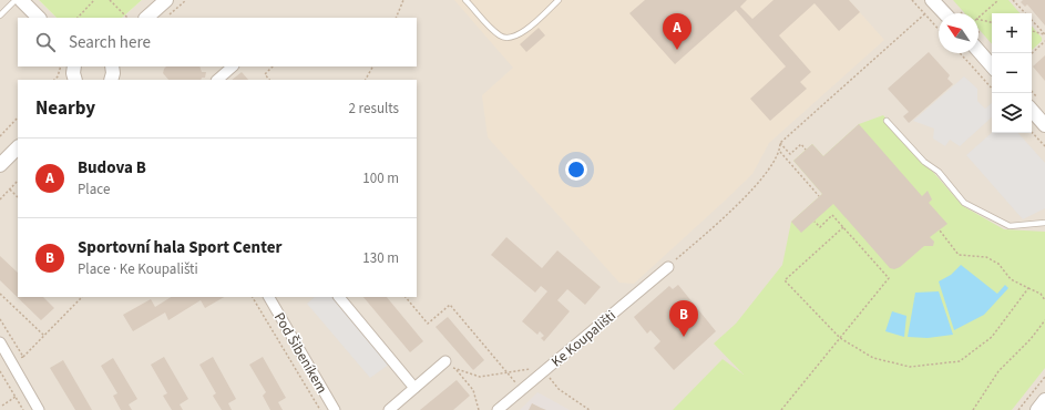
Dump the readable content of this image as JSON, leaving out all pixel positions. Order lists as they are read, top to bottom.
{
  "streets": {
    "street": ["Ke Koupališti", "Pod Šibeníkem"]
  },
  "north": "top left",
  "page": {
    "map_buttons": ["+", "−"],
    "pins": ["A", "B"],
    "search": "Search here",
    "heading": ["Nearby", "2 results"],
    "list": [
      {
        "mark": "A",
        "name": "Budova B",
        "note": "Place",
        "value": "100 m"
      },
      {
        "mark": "B",
        "name": "Sportovní hala Sport Center",
        "note": "Place · Ke Koupališti",
        "value": "130 m"
      }
    ]
  }
}
